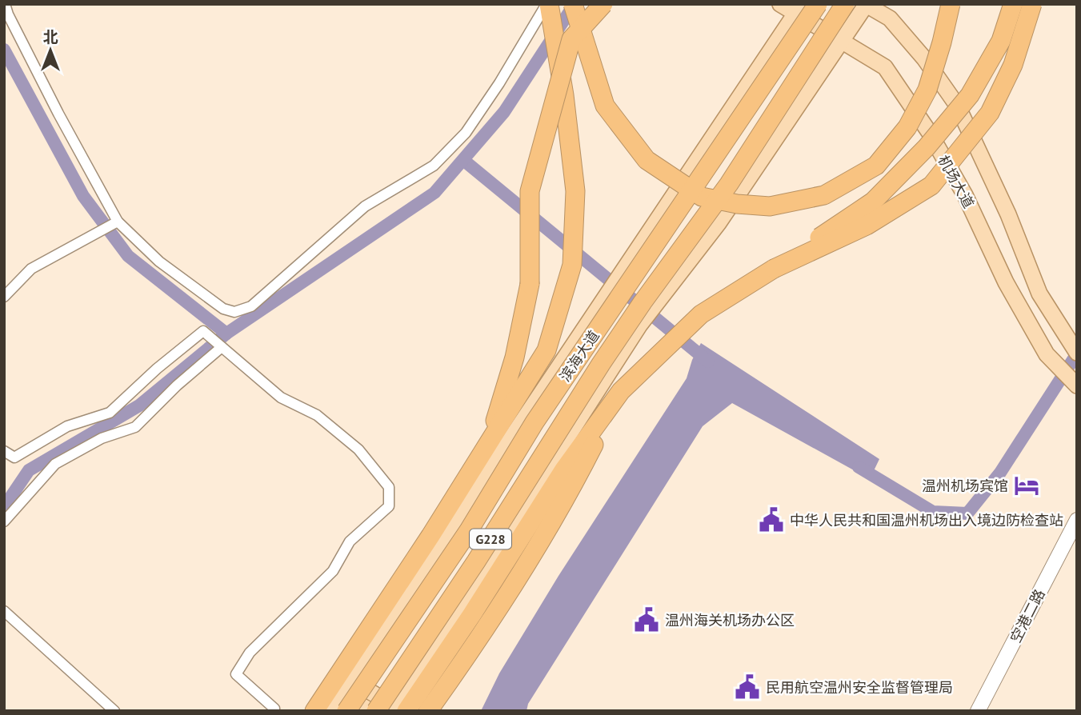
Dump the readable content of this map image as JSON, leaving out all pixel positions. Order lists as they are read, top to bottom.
{
  "streets": {
    "highway": ["滨海大道", "G228"],
    "main road": ["机场大道", "空港二路"]
  },
  "places": {
    "hotel": ["温州机场宾馆"],
    "public building": ["中华人民共和国温州机场出入境边防检查站", "温州海关机场办公区", "民用航空温州安全监督管理局"]
  },
  "north": "top"
}
